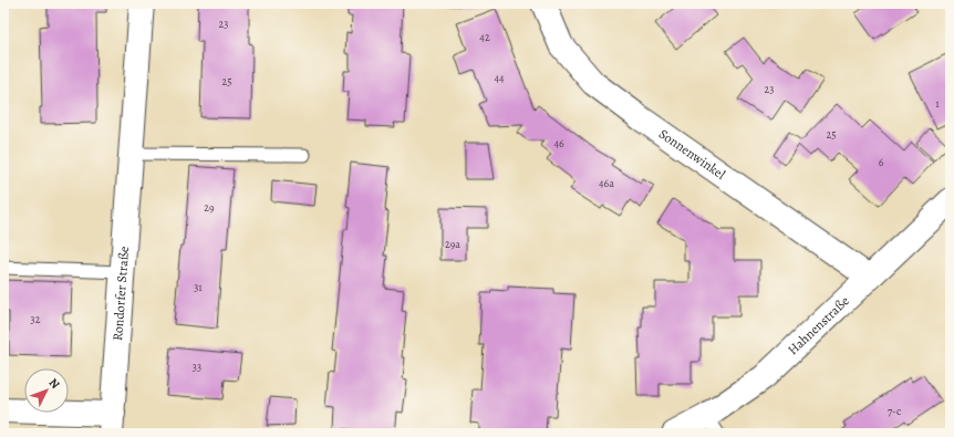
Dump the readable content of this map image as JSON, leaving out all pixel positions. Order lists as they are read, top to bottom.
{
  "streets": {
    "street": ["Sonnenwinkel", "Rondorfer Straße", "Hahnenstraße"]
  },
  "crossings": [
    ["Sonnenwinkel", "Hahnenstraße"]
  ],
  "house_numbers": [
    "23",
    "42",
    "44",
    "25",
    "23",
    "1",
    "25",
    "46",
    "6",
    "46a",
    "29",
    "29a",
    "31",
    "32",
    "33",
    "7-c"
  ],
  "north": "top right"
}
